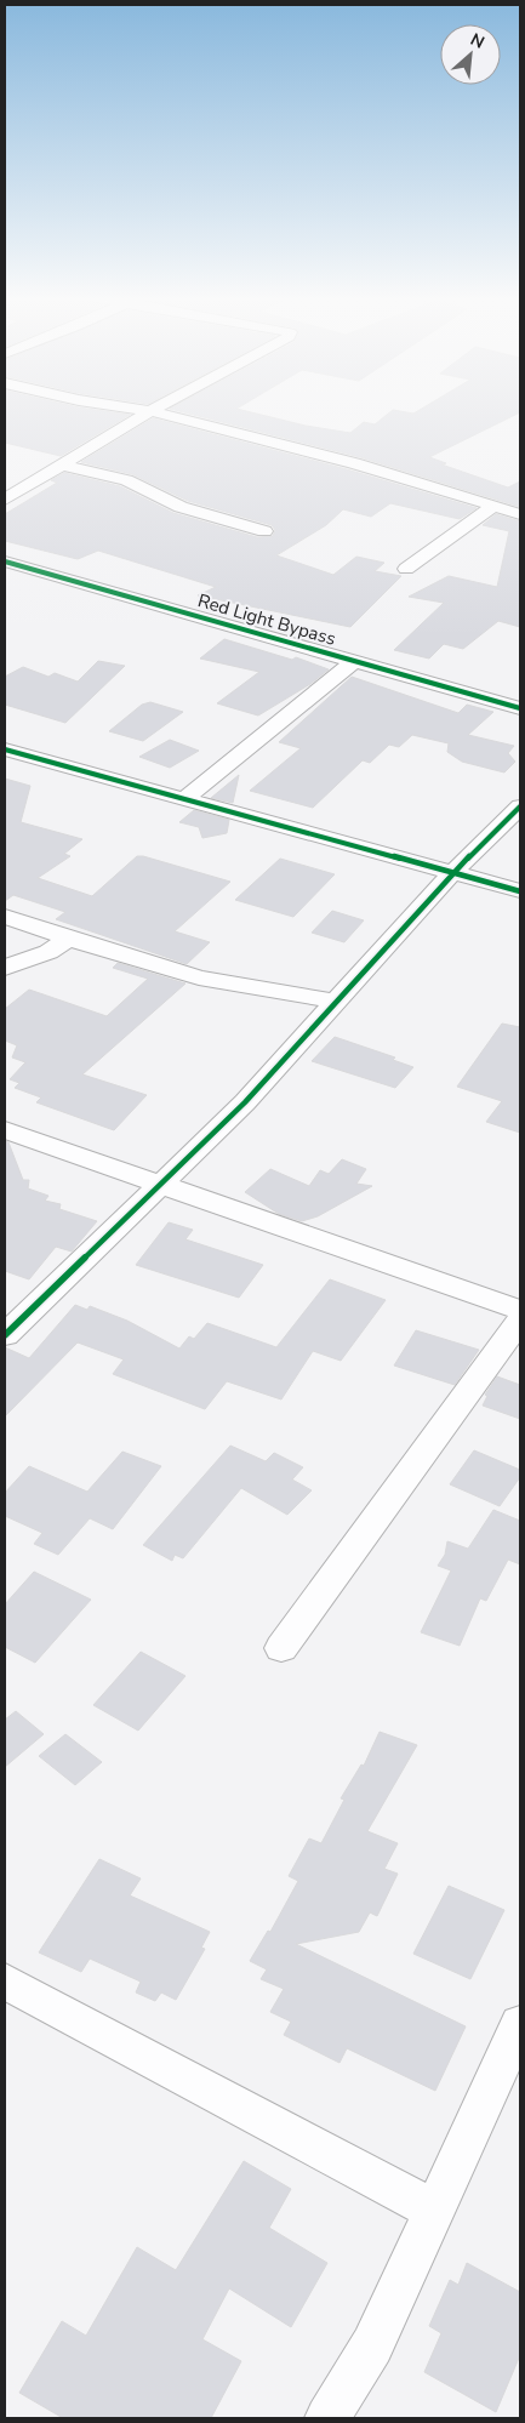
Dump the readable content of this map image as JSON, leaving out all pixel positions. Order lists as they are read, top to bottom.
{
  "streets": {
    "street": ["Red Light Bypass"]
  },
  "north": "top right"
}
